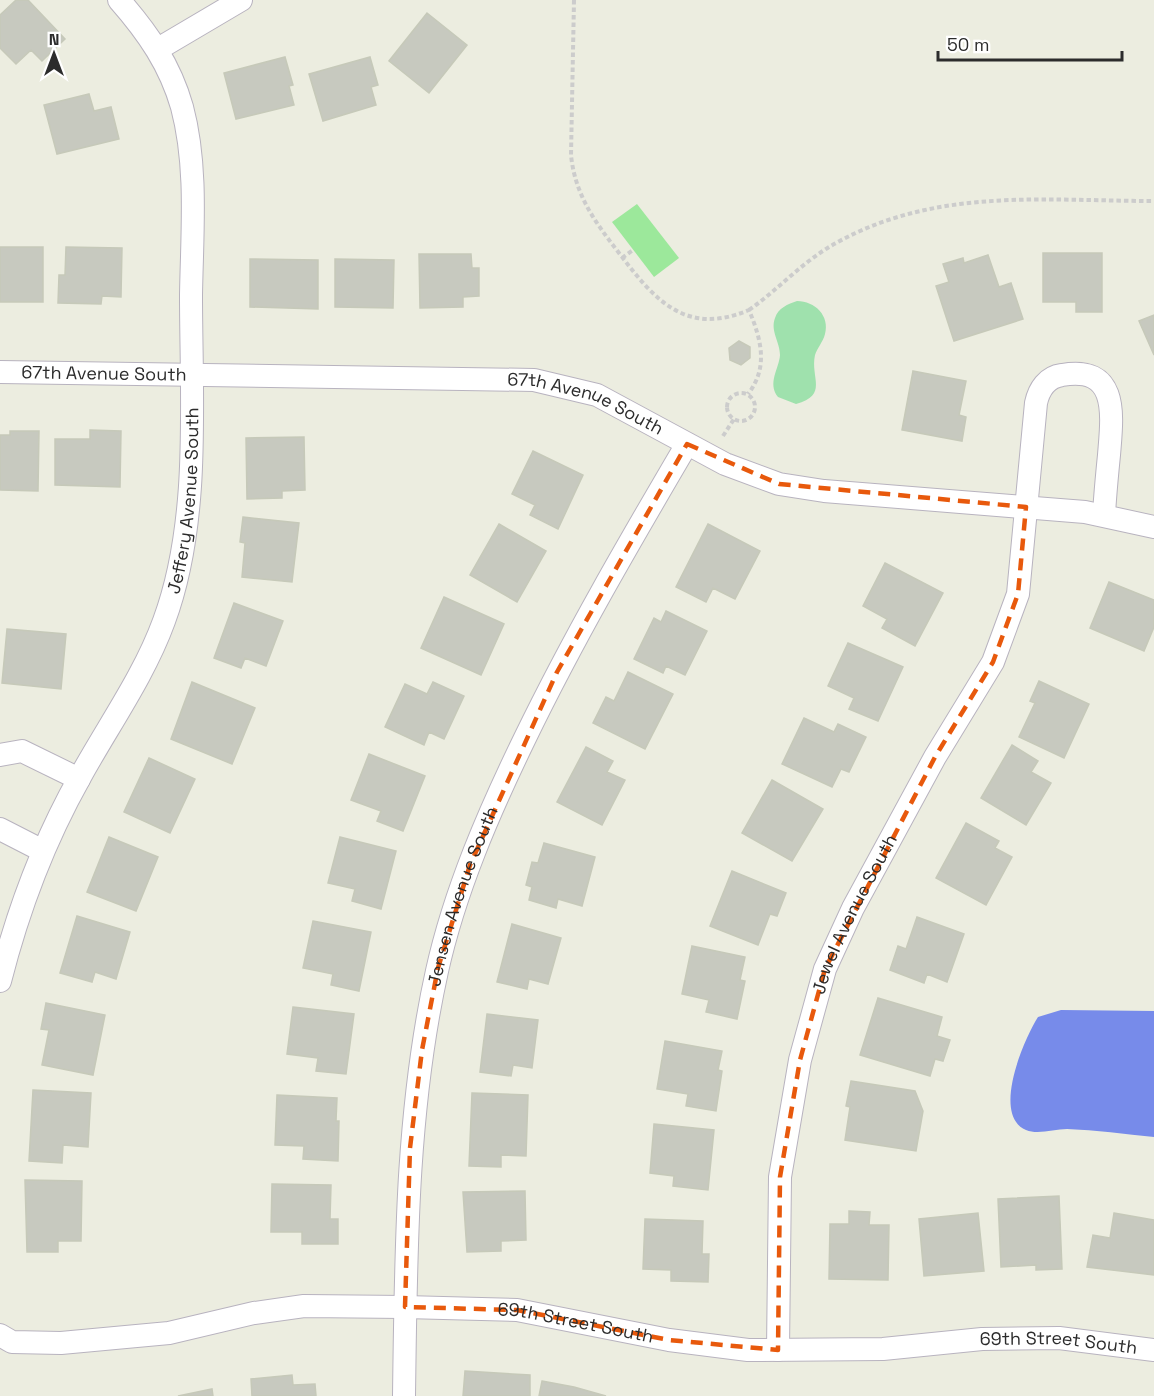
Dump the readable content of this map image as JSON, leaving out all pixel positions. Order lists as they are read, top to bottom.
{
  "streets": {
    "street": [
      "67th Avenue South",
      "Jeffery Avenue South",
      "Jensen Avenue South",
      "Jewel Avenue South",
      "69th Street South"
    ]
  },
  "crossings": [
    ["67th Avenue South", "Jeffery Avenue South"],
    ["67th Avenue South", "Jensen Avenue South"],
    ["67th Avenue South", "Jewel Avenue South"],
    ["Jensen Avenue South", "69th Street South"],
    ["Jewel Avenue South", "69th Street South"]
  ],
  "scale_bar": "50 m",
  "north": "top"
}
